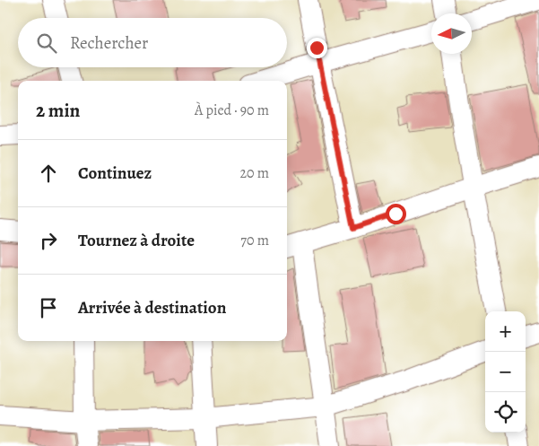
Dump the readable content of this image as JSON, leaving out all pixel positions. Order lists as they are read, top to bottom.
{
  "north": "left",
  "page": {
    "search": "Rechercher",
    "heading": ["2 min", "À pied · 90 m"],
    "list": [
      ["Continuez", "20 m"],
      ["Tournez à droite", "70 m"],
      "Arrivée à destination"
    ],
    "map_buttons": ["+", "−"]
  }
}
